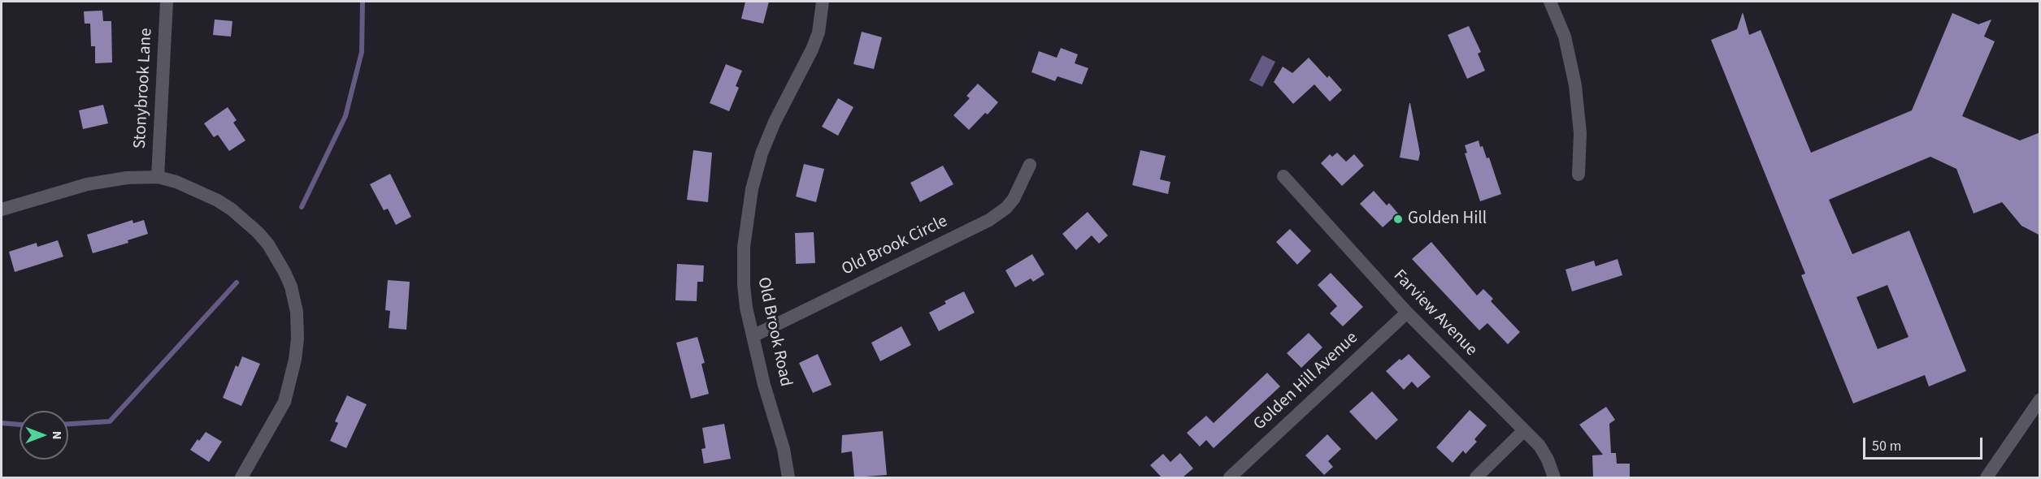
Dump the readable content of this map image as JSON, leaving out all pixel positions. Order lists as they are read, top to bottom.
{
  "streets": {
    "street": [
      "Stonybrook Lane",
      "Old Brook Circle",
      "Farview Avenue",
      "Old Brook Road",
      "Golden Hill Avenue"
    ]
  },
  "crossings": [
    ["Old Brook Circle", "Old Brook Road"],
    ["Farview Avenue", "Golden Hill Avenue"]
  ],
  "places": ["Golden Hill"],
  "scale_bar": "50 m",
  "north": "right"
}
